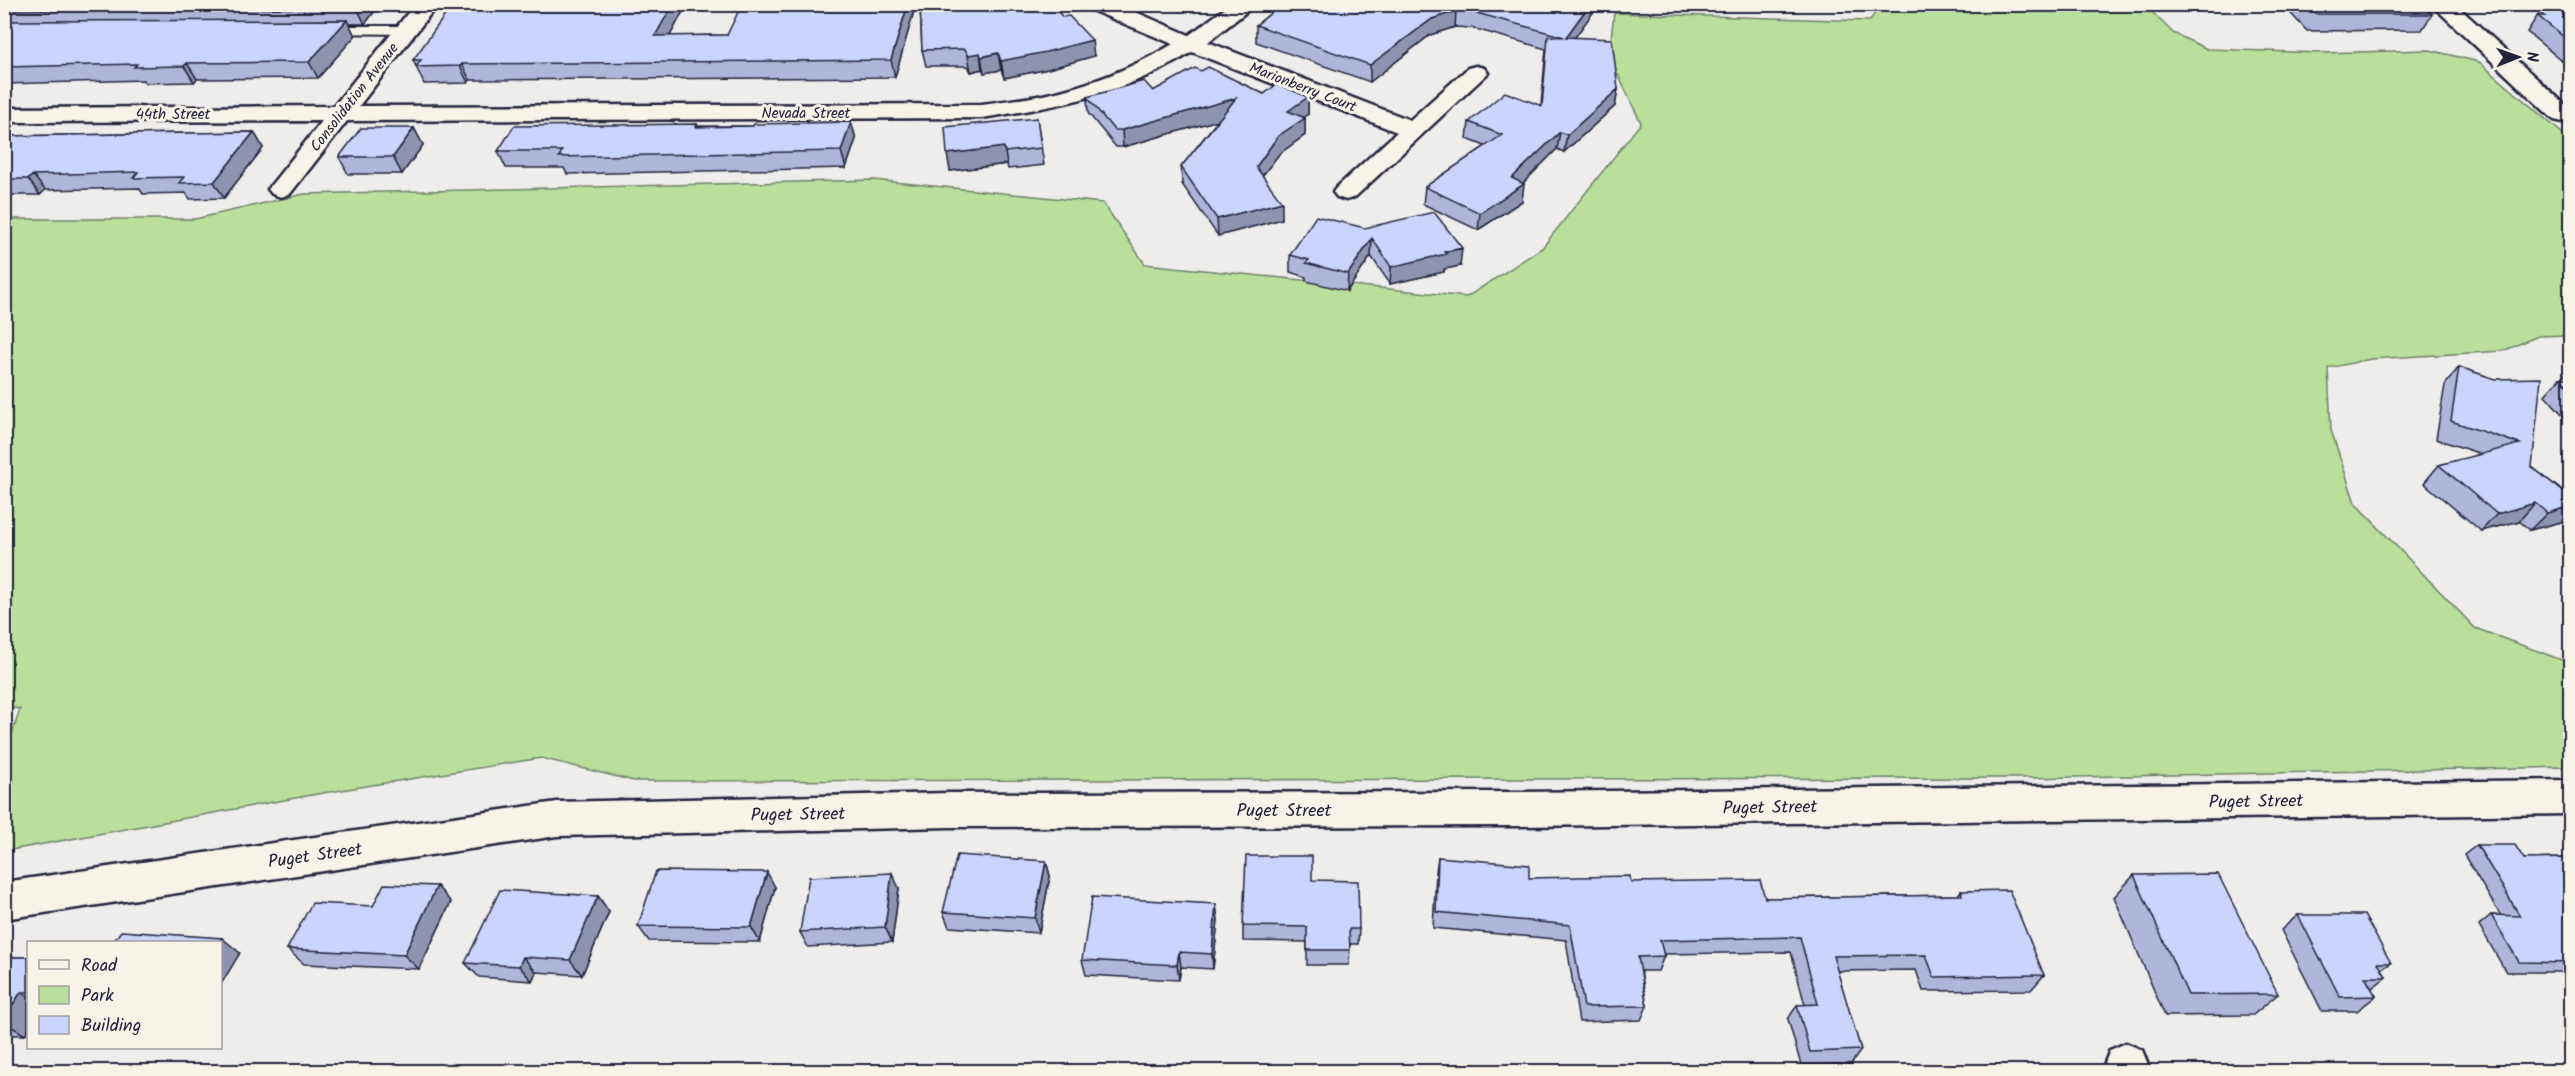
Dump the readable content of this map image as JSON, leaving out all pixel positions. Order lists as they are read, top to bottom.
{
  "streets": {
    "street": [
      "Marionberry Court",
      "Consolidation Avenue",
      "Nevada Street",
      "44th Street",
      "Puget Street"
    ]
  },
  "crossings": [
    ["Marionberry Court", "Nevada Street"],
    ["Consolidation Avenue", "Nevada Street"],
    ["Consolidation Avenue", "44th Street"],
    ["Nevada Street", "44th Street"]
  ],
  "legend": ["Road", "Park", "Building"],
  "north": "right"
}
